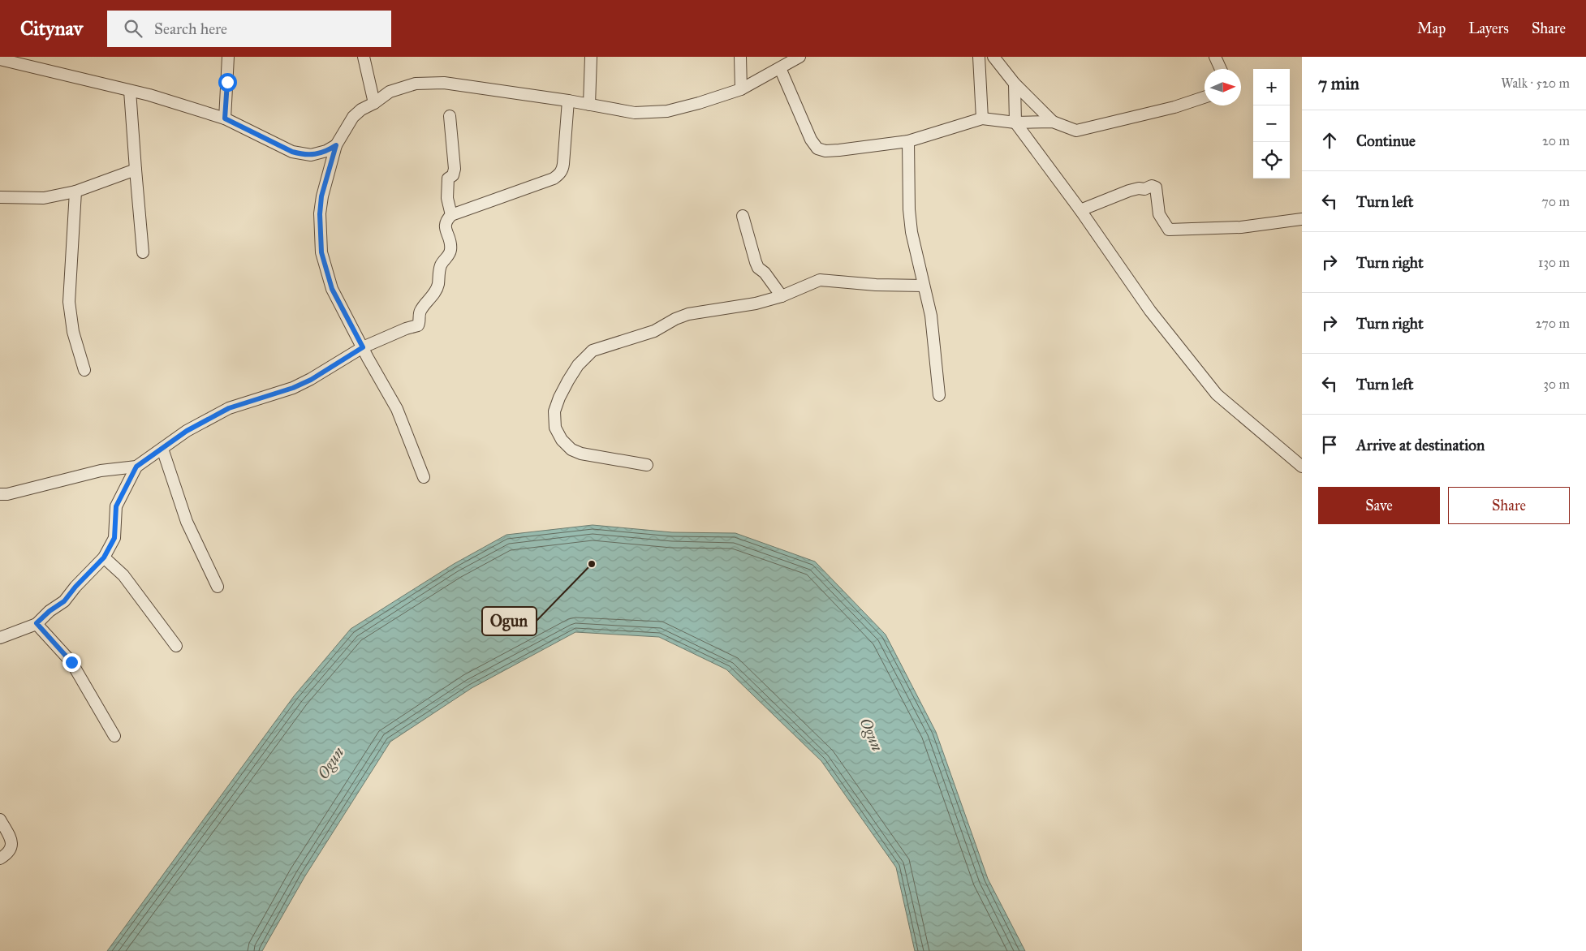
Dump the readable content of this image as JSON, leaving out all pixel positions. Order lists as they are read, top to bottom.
{
  "water": ["Ogun"],
  "places": ["Ogun"],
  "north": "right",
  "page": {
    "header": "Citynav",
    "search": "Search here",
    "nav": ["Map", "Layers", "Share"],
    "heading": ["7 min", "Walk · 520 m"],
    "map_buttons": ["+", "−"],
    "list": [
      ["Continue", "20 m"],
      ["Turn left", "70 m"],
      ["Turn right", "130 m"],
      ["Turn right", "270 m"],
      ["Turn left", "30 m"],
      "Arrive at destination"
    ],
    "buttons": ["Save", "Share"]
  }
}
